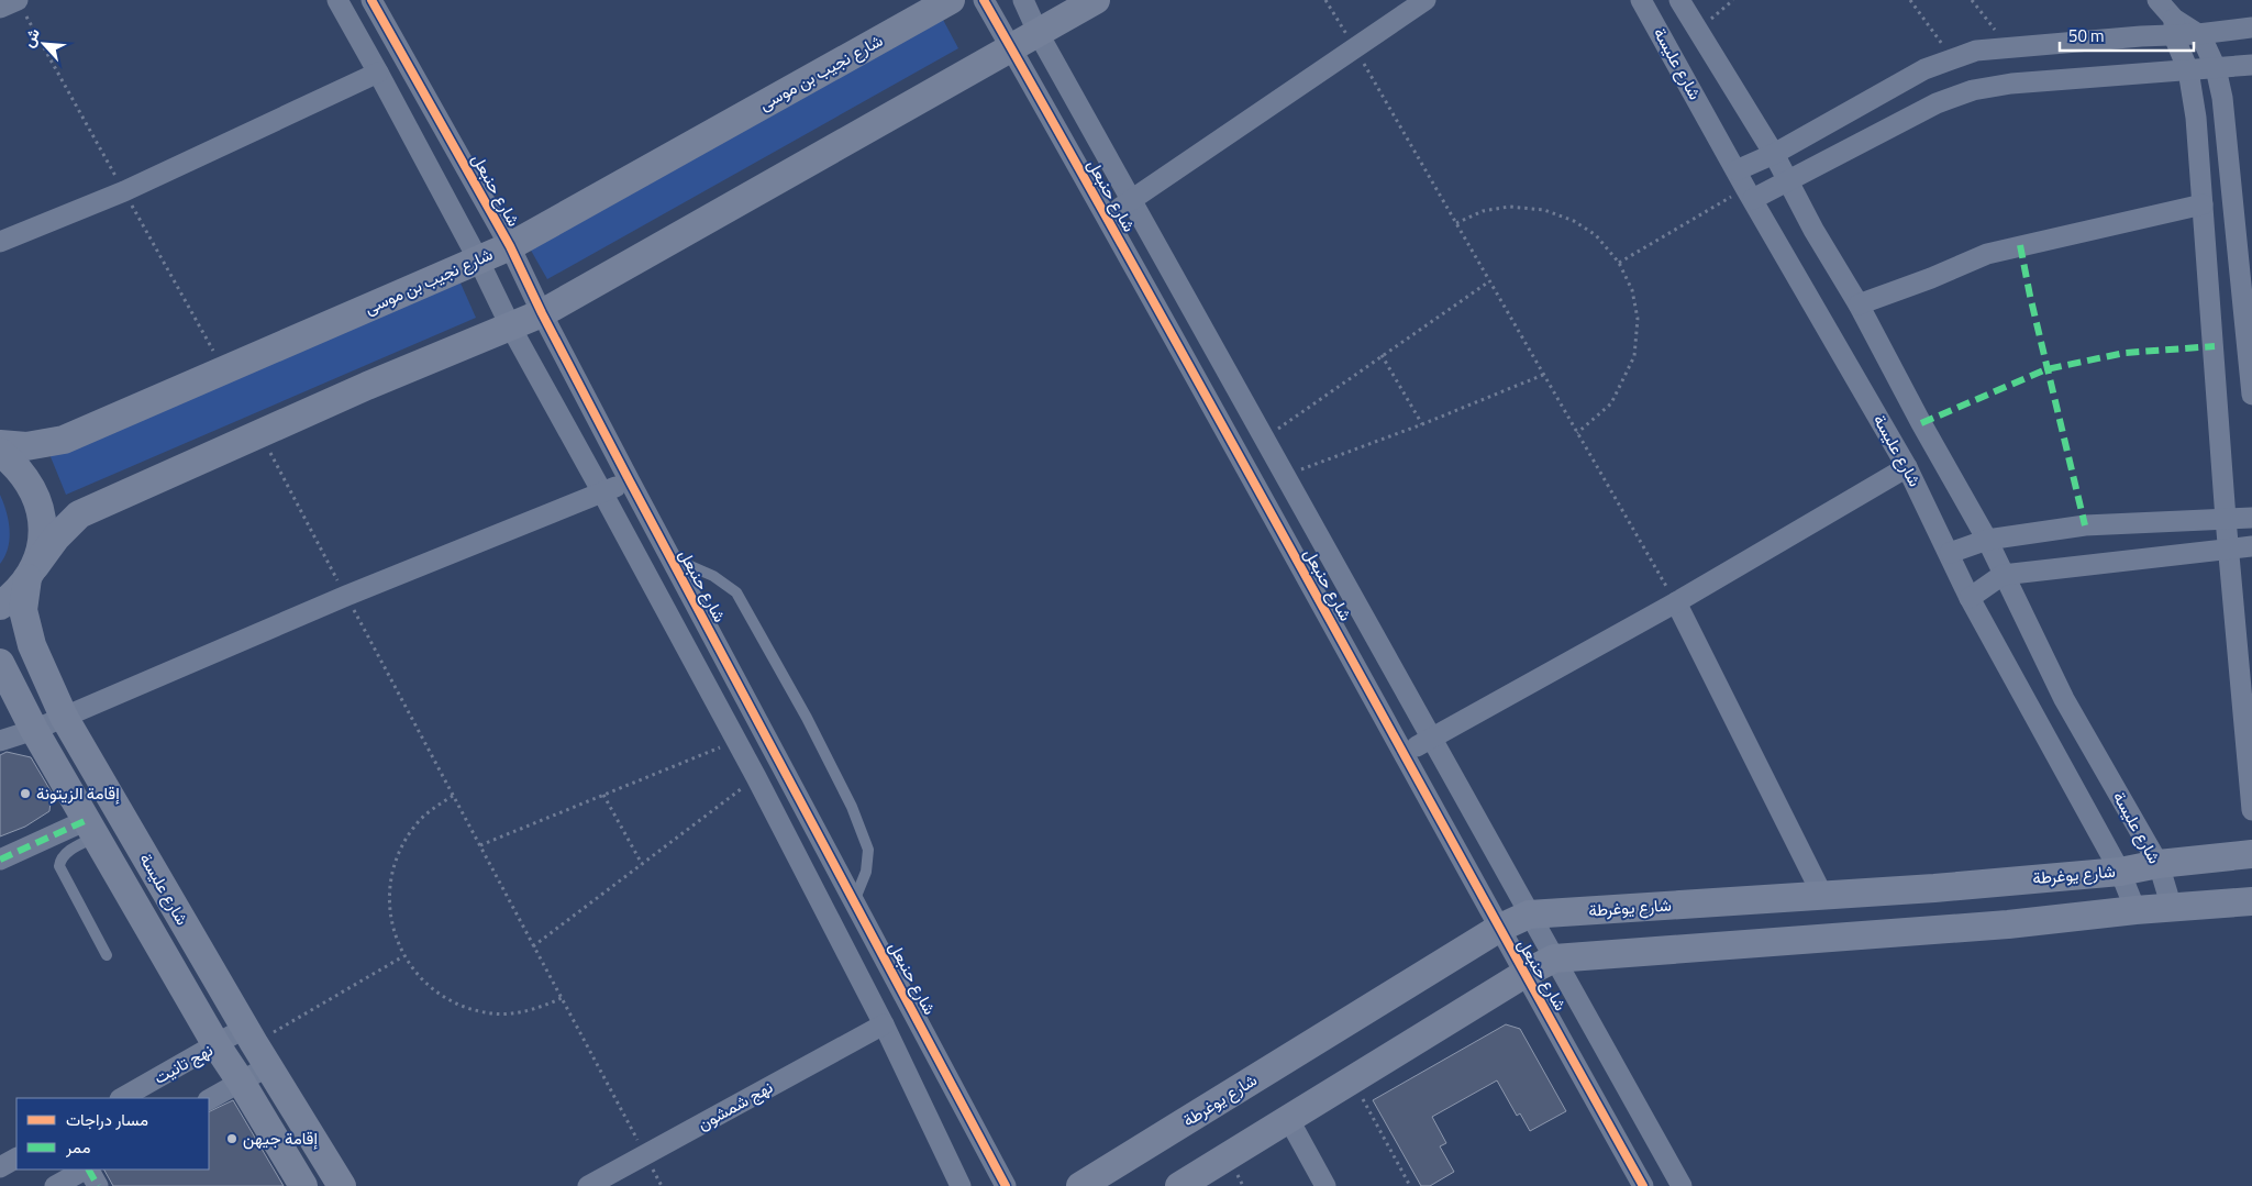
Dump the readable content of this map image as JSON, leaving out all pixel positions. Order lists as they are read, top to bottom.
{
  "streets": {
    "street": [
      "شارع عليسة",
      "شارع نجيب بن موسى",
      "شارع حنبعل",
      "شارع يوغرطة",
      "نهج تانيت",
      "نهج شمشون"
    ]
  },
  "crossings": [
    ["شارع عليسة", "شارع يوغرطة"],
    ["شارع عليسة", "نهج تانيت"],
    ["شارع نجيب بن موسى", "شارع حنبعل"],
    ["شارع حنبعل", "شارع يوغرطة"]
  ],
  "places": ["إقامة الزيتونة", "إقامة جيهن"],
  "legend": ["مسار دراجات", "ممر"],
  "scale_bar": "50 m",
  "north": "top left"
}
